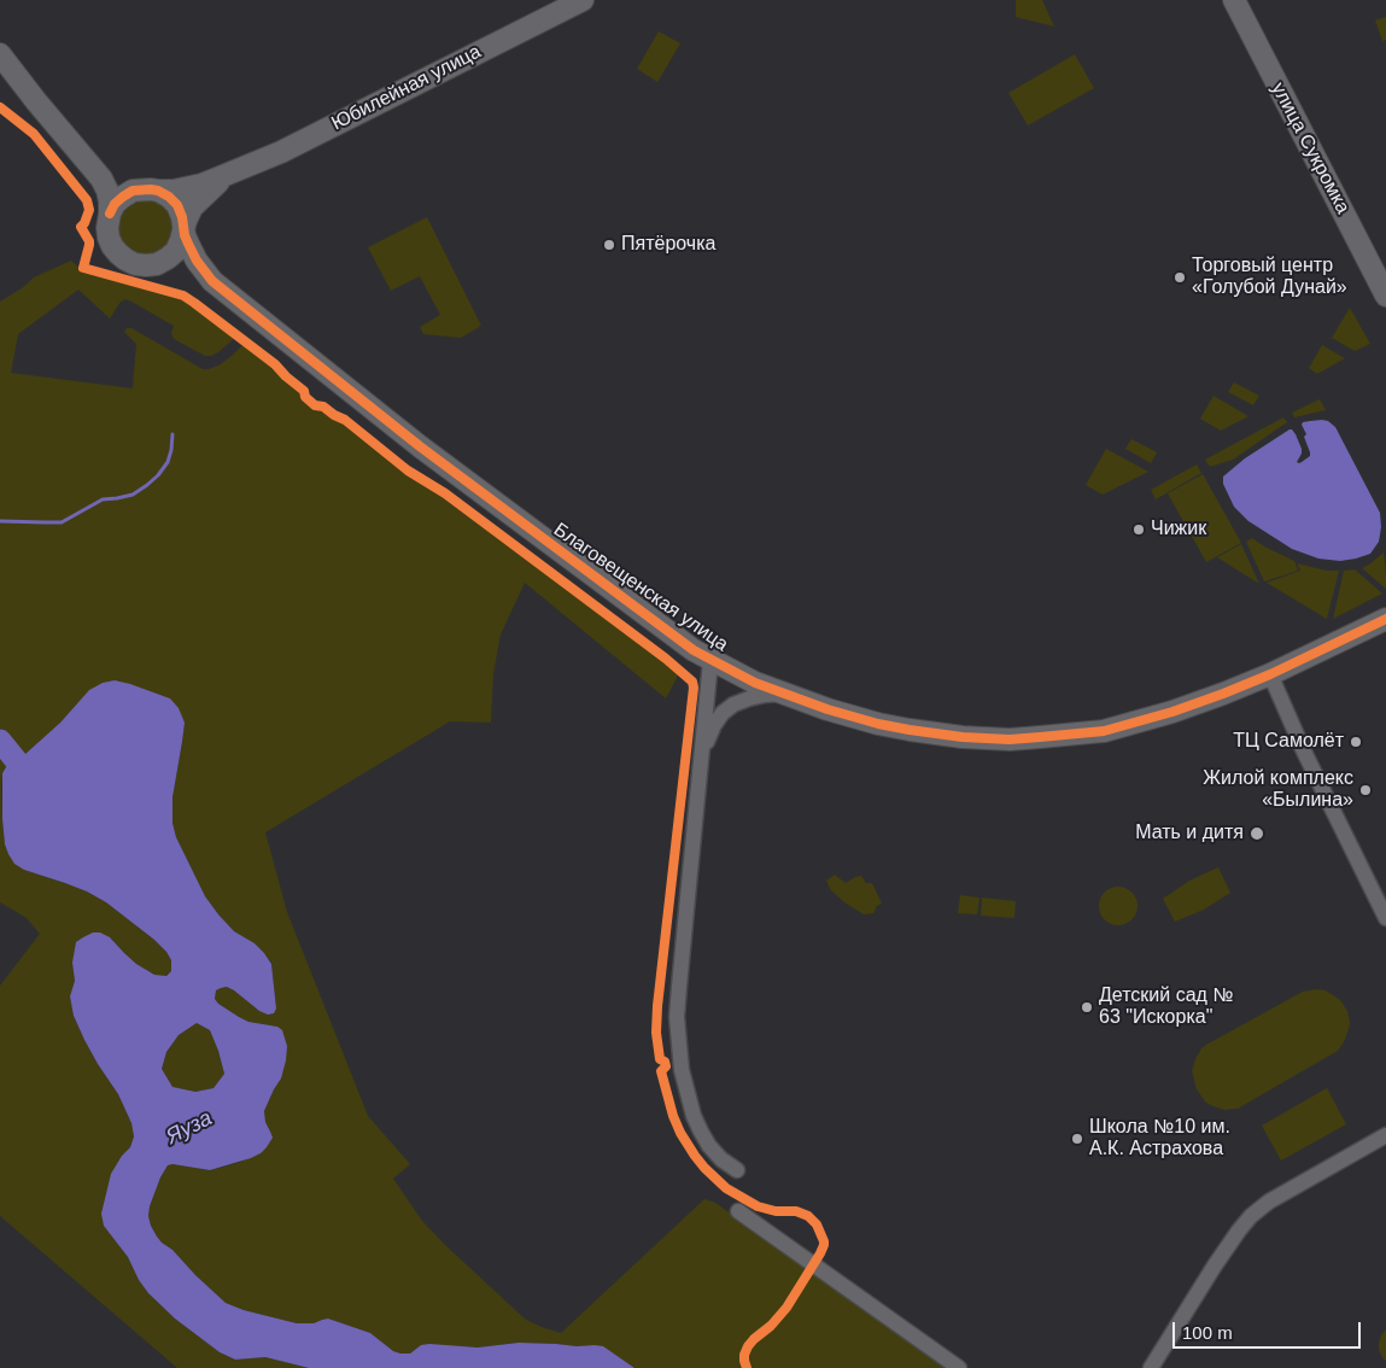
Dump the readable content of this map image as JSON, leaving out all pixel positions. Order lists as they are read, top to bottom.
{
  "streets": {
    "street": ["Юбилейная улица", "улица Сукромка", "Благовещенская улица"]
  },
  "water": ["Яуза"],
  "places": [
    "Пятёрочка",
    "Торговый центр «Голубой Дунай»",
    "Чижик",
    "ТЦ Самолёт",
    "Жилой комплекс «Былина»",
    "Мать и дитя",
    "Детский сад № 63 \"Искорка\"",
    "Школа №10 им. А.К. Астрахова"
  ],
  "scale_bar": "100 m"
}
